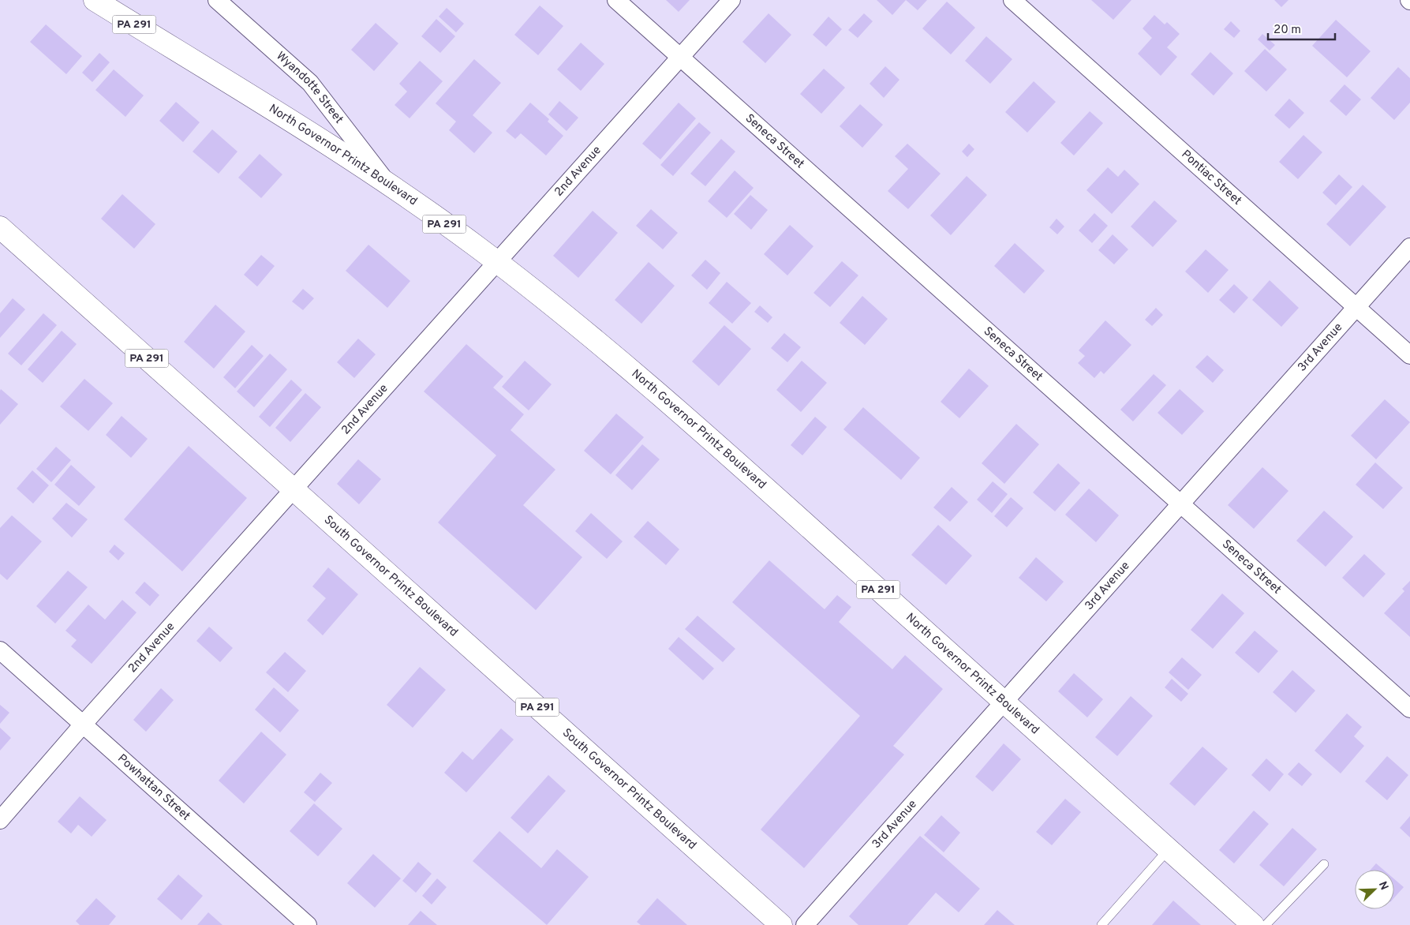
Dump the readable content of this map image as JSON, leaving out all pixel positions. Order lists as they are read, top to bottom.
{
  "streets": {
    "main road": ["PA 291", "North Governor Printz Boulevard", "South Governor Printz Boulevard"],
    "street": [
      "Wyandotte Street",
      "Seneca Street",
      "2nd Avenue",
      "Pontiac Street",
      "3rd Avenue",
      "Powhattan Street"
    ]
  },
  "crossings": [
    ["Wyandotte Street", "North Governor Printz Boulevard"],
    ["Seneca Street", "2nd Avenue"],
    ["Seneca Street", "3rd Avenue"],
    ["North Governor Printz Boulevard", "2nd Avenue"],
    ["North Governor Printz Boulevard", "3rd Avenue"],
    ["2nd Avenue", "South Governor Printz Boulevard"],
    ["2nd Avenue", "Powhattan Street"],
    ["Pontiac Street", "3rd Avenue"]
  ],
  "scale_bar": "20 m",
  "north": "top right"
}
